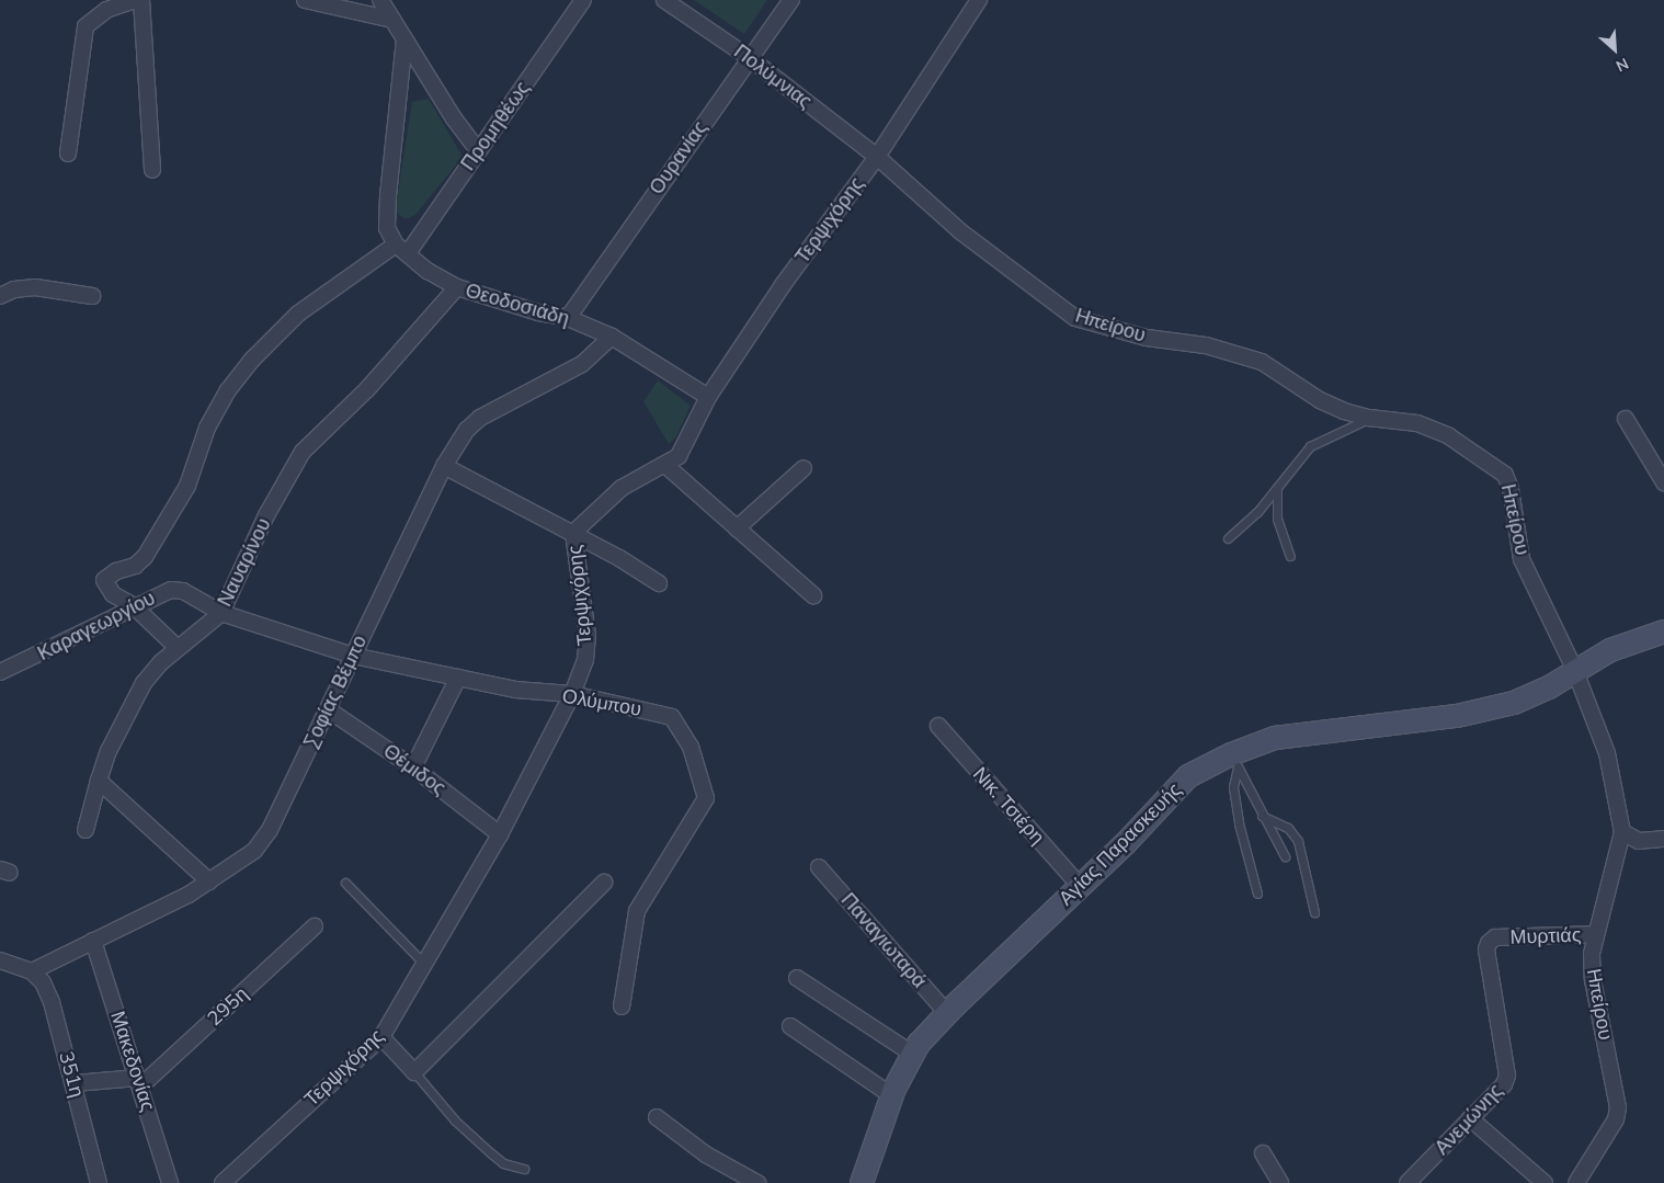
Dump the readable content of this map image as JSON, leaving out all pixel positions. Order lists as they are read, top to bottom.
{
  "streets": {
    "street": [
      "Πολύμνιας",
      "Προμηθέως",
      "Ουρανίας",
      "Τερψιχόρης",
      "Θεοδοσιάδη",
      "Ηπείρου",
      "Ναυαρίνου",
      "Καραγεωργίου",
      "Σοφίας Βέμπο",
      "Ολύμπου",
      "Θέμιδος",
      "Νικ. Τσιέρη",
      "Αγίας Παρασκευής",
      "Μυρτιάς",
      "Παναγιωταρά",
      "295η",
      "Μακεδονίας",
      "351η",
      "Ανεμώνης"
    ]
  },
  "crossings": [
    ["Πολύμνιας", "Ουρανίας"],
    ["Πολύμνιας", "Τερψιχόρης"],
    ["Πολύμνιας", "Ηπείρου"],
    ["Προμηθέως", "Θεοδοσιάδη"],
    ["Ουρανίας", "Θεοδοσιάδη"],
    ["Τερψιχόρης", "Θεοδοσιάδη"],
    ["Τερψιχόρης", "Ηπείρου"],
    ["Τερψιχόρης", "Ολύμπου"],
    ["Τερψιχόρης", "Θέμιδος"],
    ["Θεοδοσιάδη", "Ναυαρίνου"],
    ["Θεοδοσιάδη", "Σοφίας Βέμπο"],
    ["Ηπείρου", "Αγίας Παρασκευής"],
    ["Ηπείρου", "Μυρτιάς"],
    ["Ναυαρίνου", "Καραγεωργίου"],
    ["Ναυαρίνου", "Ολύμπου"],
    ["Καραγεωργίου", "Ολύμπου"],
    ["Σοφίας Βέμπο", "Ολύμπου"],
    ["Σοφίας Βέμπο", "Θέμιδος"],
    ["Σοφίας Βέμπο", "Μακεδονίας"],
    ["Σοφίας Βέμπο", "351η"],
    ["Νικ. Τσιέρη", "Αγίας Παρασκευής"],
    ["Αγίας Παρασκευής", "Παναγιωταρά"],
    ["Μυρτιάς", "Ανεμώνης"],
    ["295η", "Μακεδονίας"]
  ],
  "north": "bottom right"
}
